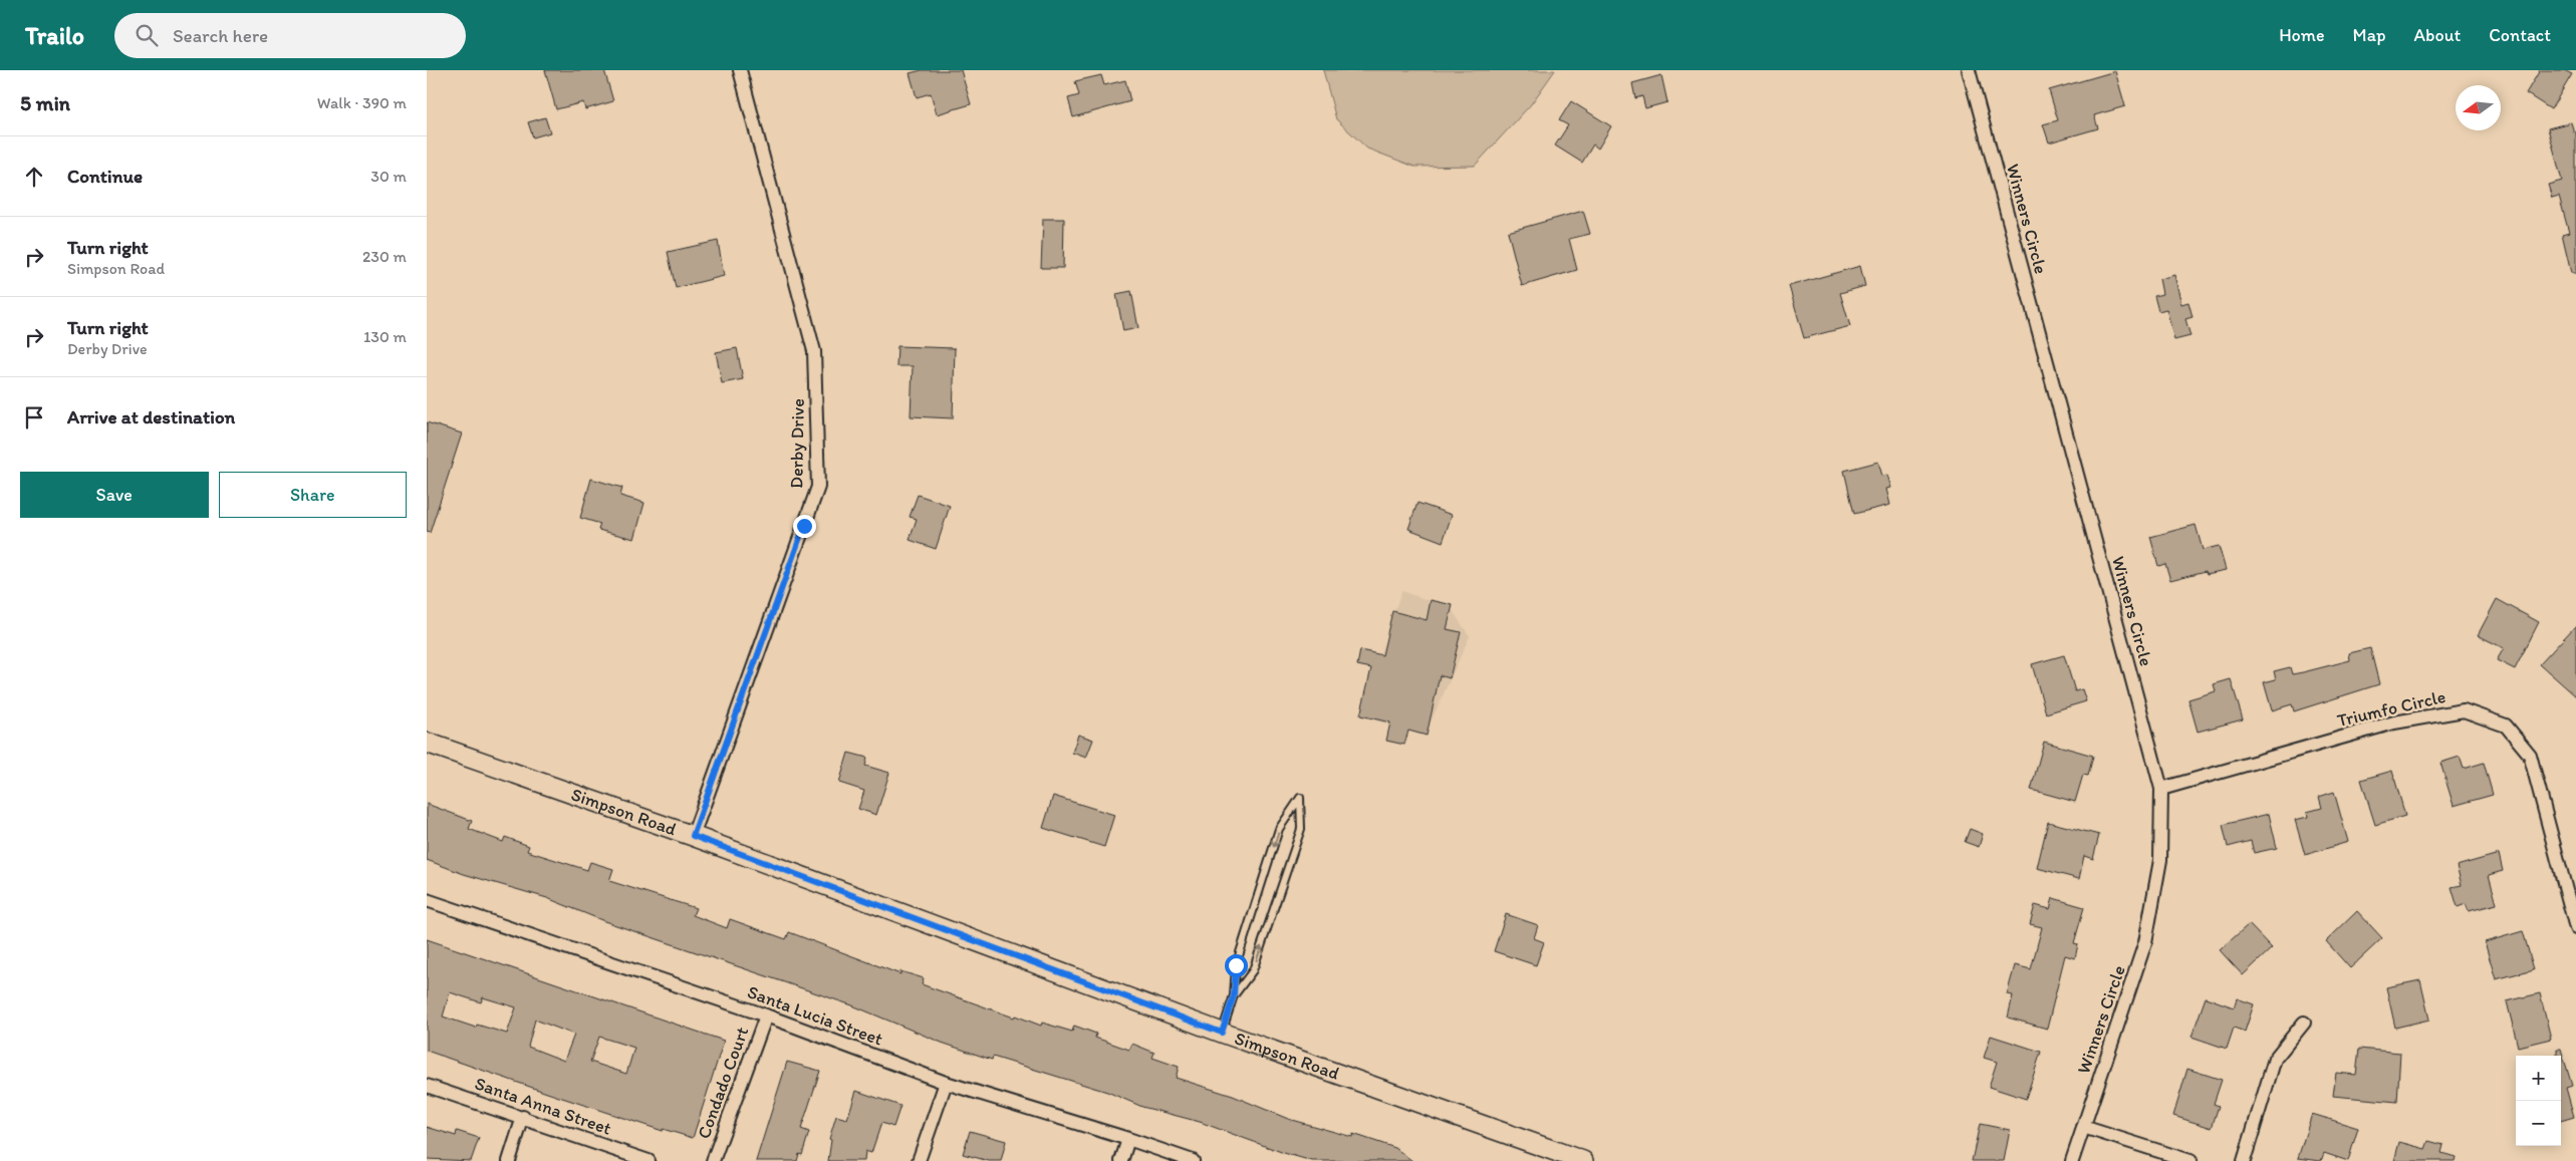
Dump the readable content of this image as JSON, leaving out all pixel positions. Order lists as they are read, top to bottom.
{
  "streets": {
    "main road": ["Simpson Road"],
    "street": [
      "Winners Circle",
      "Derby Drive",
      "Triumfo Circle",
      "Santa Lucia Street",
      "Condado Court",
      "Santa Anna Street"
    ]
  },
  "crossings": [
    ["Winners Circle", "Triumfo Circle"],
    ["Derby Drive", "Simpson Road"],
    ["Santa Lucia Street", "Condado Court"]
  ],
  "north": "left",
  "page": {
    "header": "Trailo",
    "search": "Search here",
    "nav": [
      "Home",
      "Map",
      "About",
      "Contact"
    ],
    "heading": ["5 min", "Walk · 390 m"],
    "list": [
      ["Continue", "30 m"],
      ["Turn right", "Simpson Road", "230 m"],
      ["Turn right", "Derby Drive", "130 m"],
      "Arrive at destination"
    ],
    "buttons": ["Save", "Share"],
    "map_buttons": ["+", "−"]
  }
}
